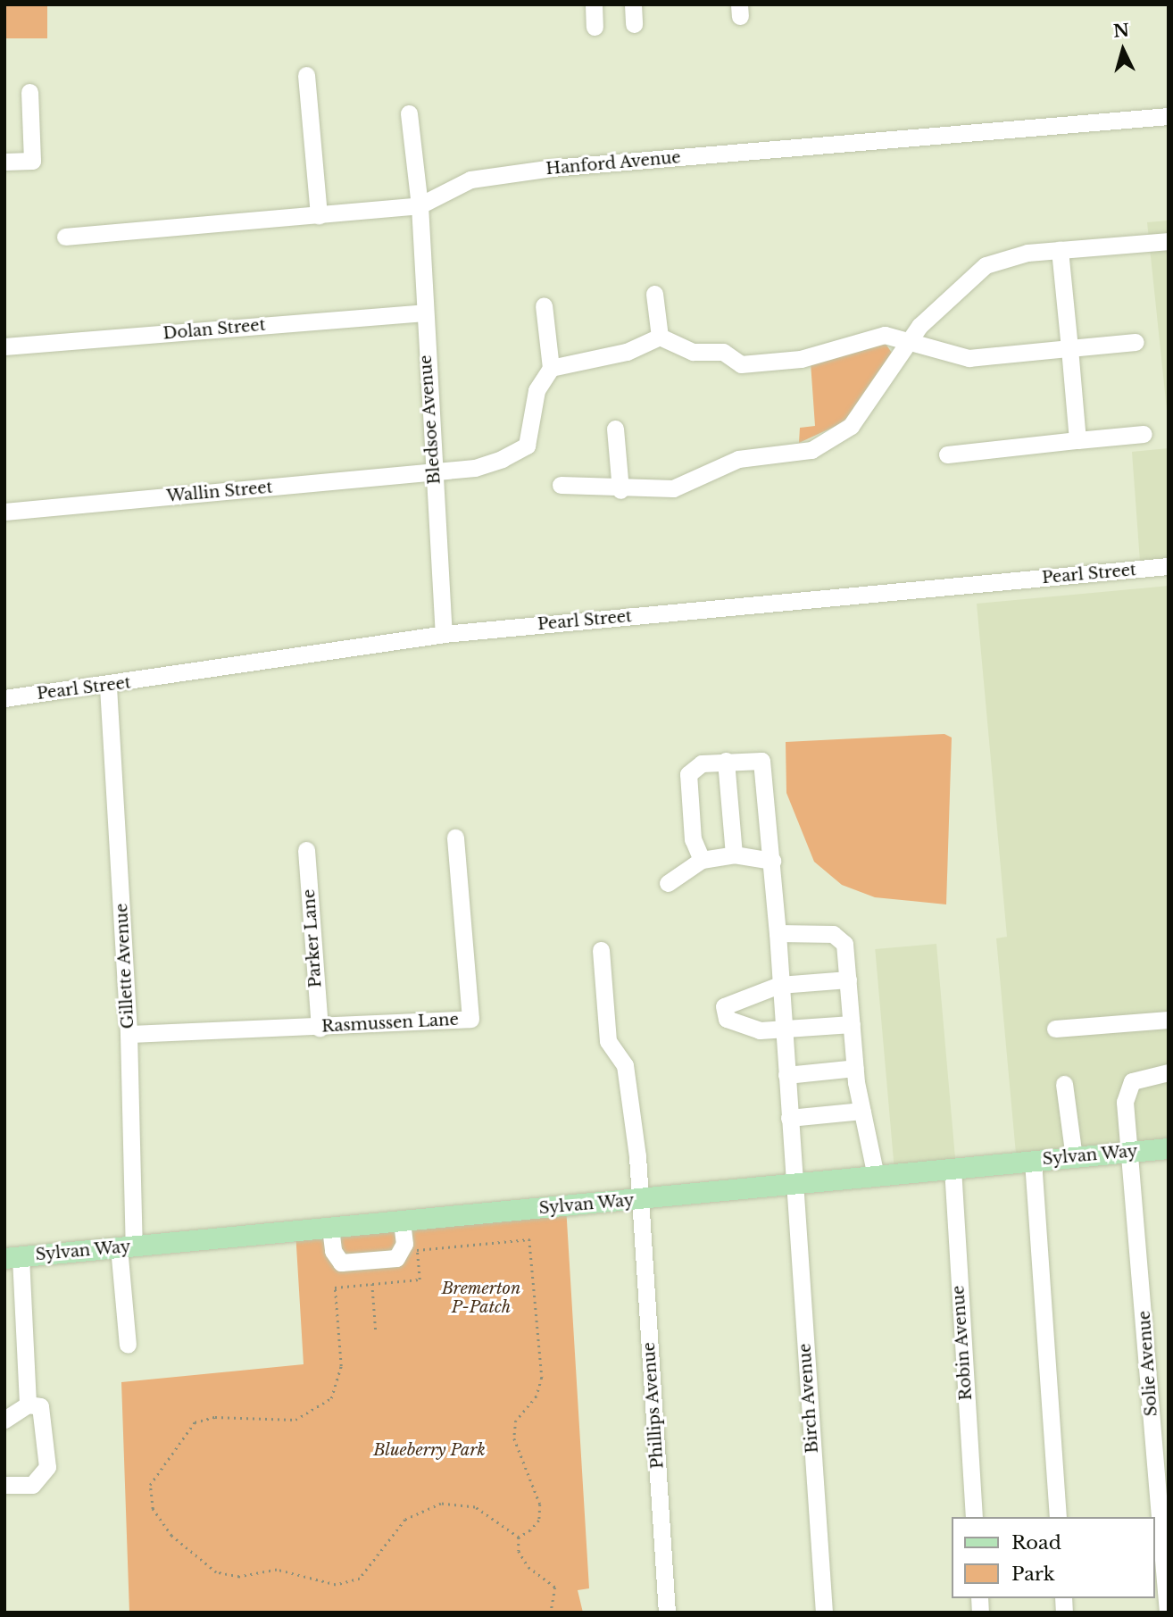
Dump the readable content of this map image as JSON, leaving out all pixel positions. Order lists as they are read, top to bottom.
{
  "streets": {
    "main road": ["Sylvan Way"],
    "street": [
      "Hanford Avenue",
      "Dolan Street",
      "Bledsoe Avenue",
      "Wallin Street",
      "Pearl Street",
      "Parker Lane",
      "Gillette Avenue",
      "Rasmussen Lane",
      "Robin Avenue",
      "Solie Avenue",
      "Birch Avenue",
      "Phillips Avenue"
    ]
  },
  "crossings": [
    ["Hanford Avenue", "Bledsoe Avenue"],
    ["Dolan Street", "Bledsoe Avenue"],
    ["Bledsoe Avenue", "Wallin Street"],
    ["Bledsoe Avenue", "Pearl Street"],
    ["Pearl Street", "Gillette Avenue"],
    ["Parker Lane", "Rasmussen Lane"],
    ["Gillette Avenue", "Rasmussen Lane"],
    ["Gillette Avenue", "Sylvan Way"],
    ["Sylvan Way", "Robin Avenue"],
    ["Sylvan Way", "Solie Avenue"],
    ["Sylvan Way", "Birch Avenue"],
    ["Sylvan Way", "Phillips Avenue"]
  ],
  "parks": ["Bremerton P-Patch", "Blueberry Park"],
  "legend": ["Road", "Park"],
  "north": "top"
}
